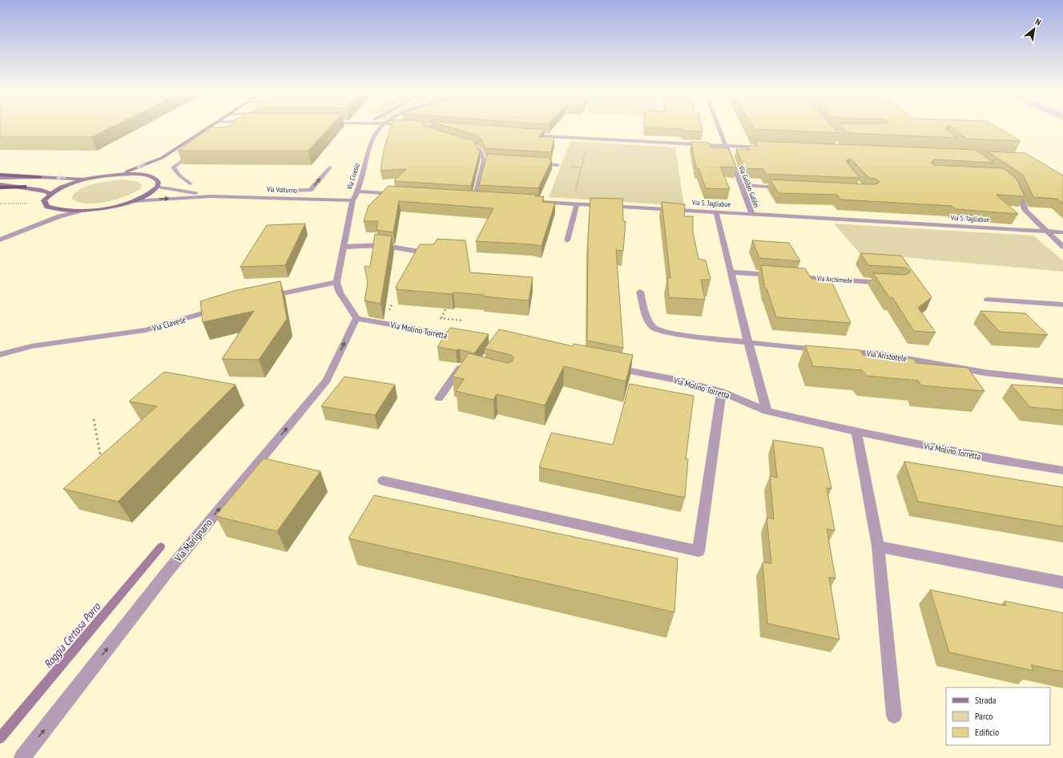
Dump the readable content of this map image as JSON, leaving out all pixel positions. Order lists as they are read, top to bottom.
{
  "streets": {
    "street": [
      "Via Civesio",
      "Via Galileo Galilei",
      "Via Volturno",
      "Via S. Tagliabue",
      "Via Archimede",
      "Via Clavese",
      "Via Molino Torretta",
      "Via Aristotele",
      "Via Marignano"
    ]
  },
  "crossings": [
    ["Via Civesio", "Via Volturno"],
    ["Via Galileo Galilei", "Via S. Tagliabue"],
    ["Via Molino Torretta", "Via Marignano"]
  ],
  "one_way": ["Via Marignano"],
  "water": ["Roggia Certosa Porro"],
  "legend": ["Strada", "Parco", "Edificio"],
  "north": "top right"
}
